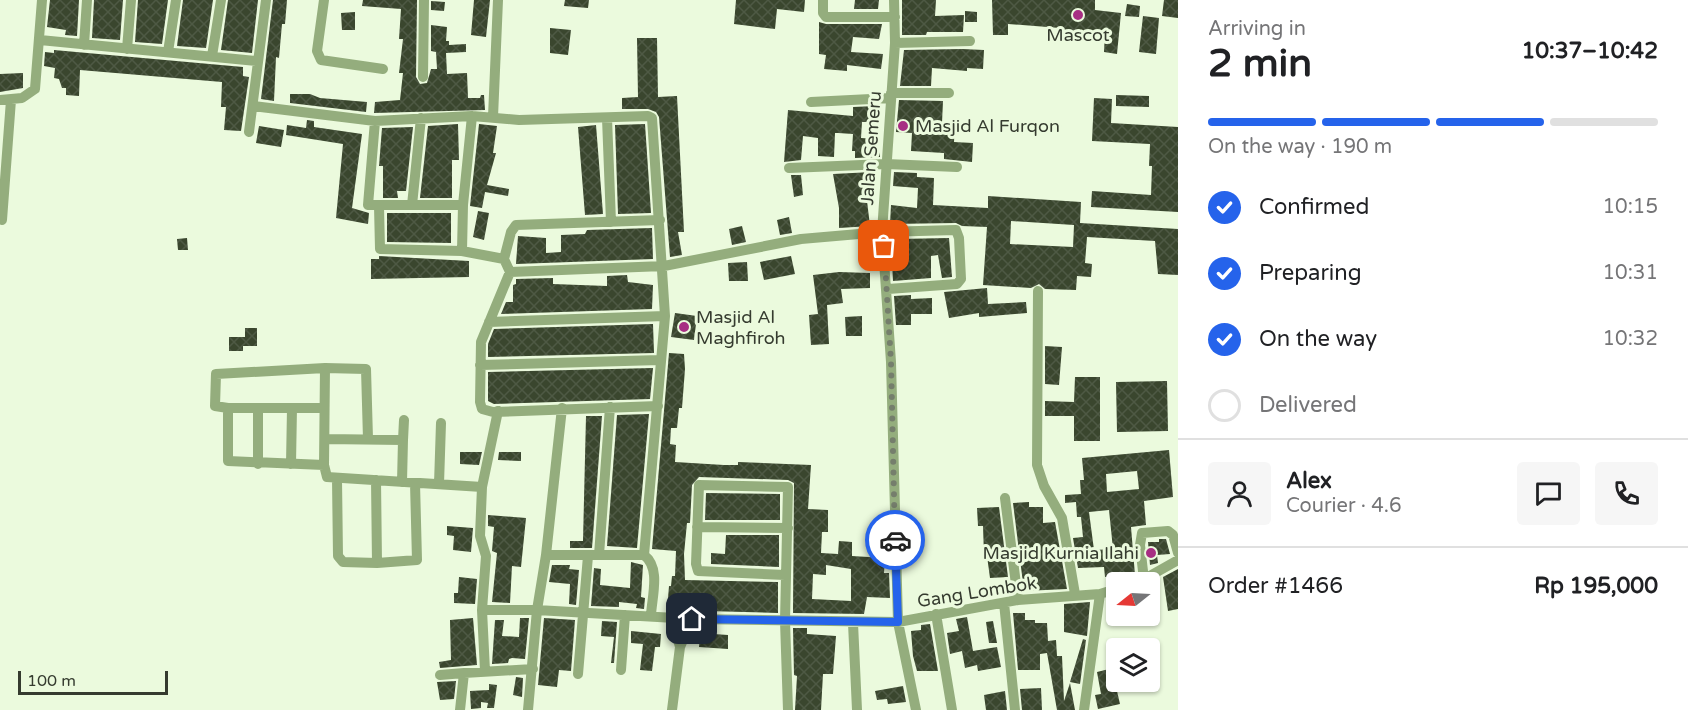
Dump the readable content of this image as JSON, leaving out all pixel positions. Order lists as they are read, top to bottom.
{
  "streets": {
    "street": ["Jalan Semeru", "Gang Lombok"]
  },
  "crossings": [
    ["Jalan Semeru", "Gang Lombok"]
  ],
  "places": [
    "Mascot",
    "Masjid Al Furqon",
    "Masjid Al Maghfiroh",
    "Masjid Kurnia Ilahi"
  ],
  "scale_bar": "100 m",
  "north": "left",
  "page": {
    "heading": ["2 min", "Arriving in", "10:37–10:42"],
    "panel": [
      "Alex",
      "Courier · 4.6",
      "Order #1466",
      "Rp 195,000"
    ],
    "bar": "On the way · 190 m",
    "list": [
      ["Confirmed", "10:15"],
      ["Preparing", "10:31"],
      ["On the way", "10:32"],
      "Delivered"
    ],
    "scale": "100 m"
  }
}
